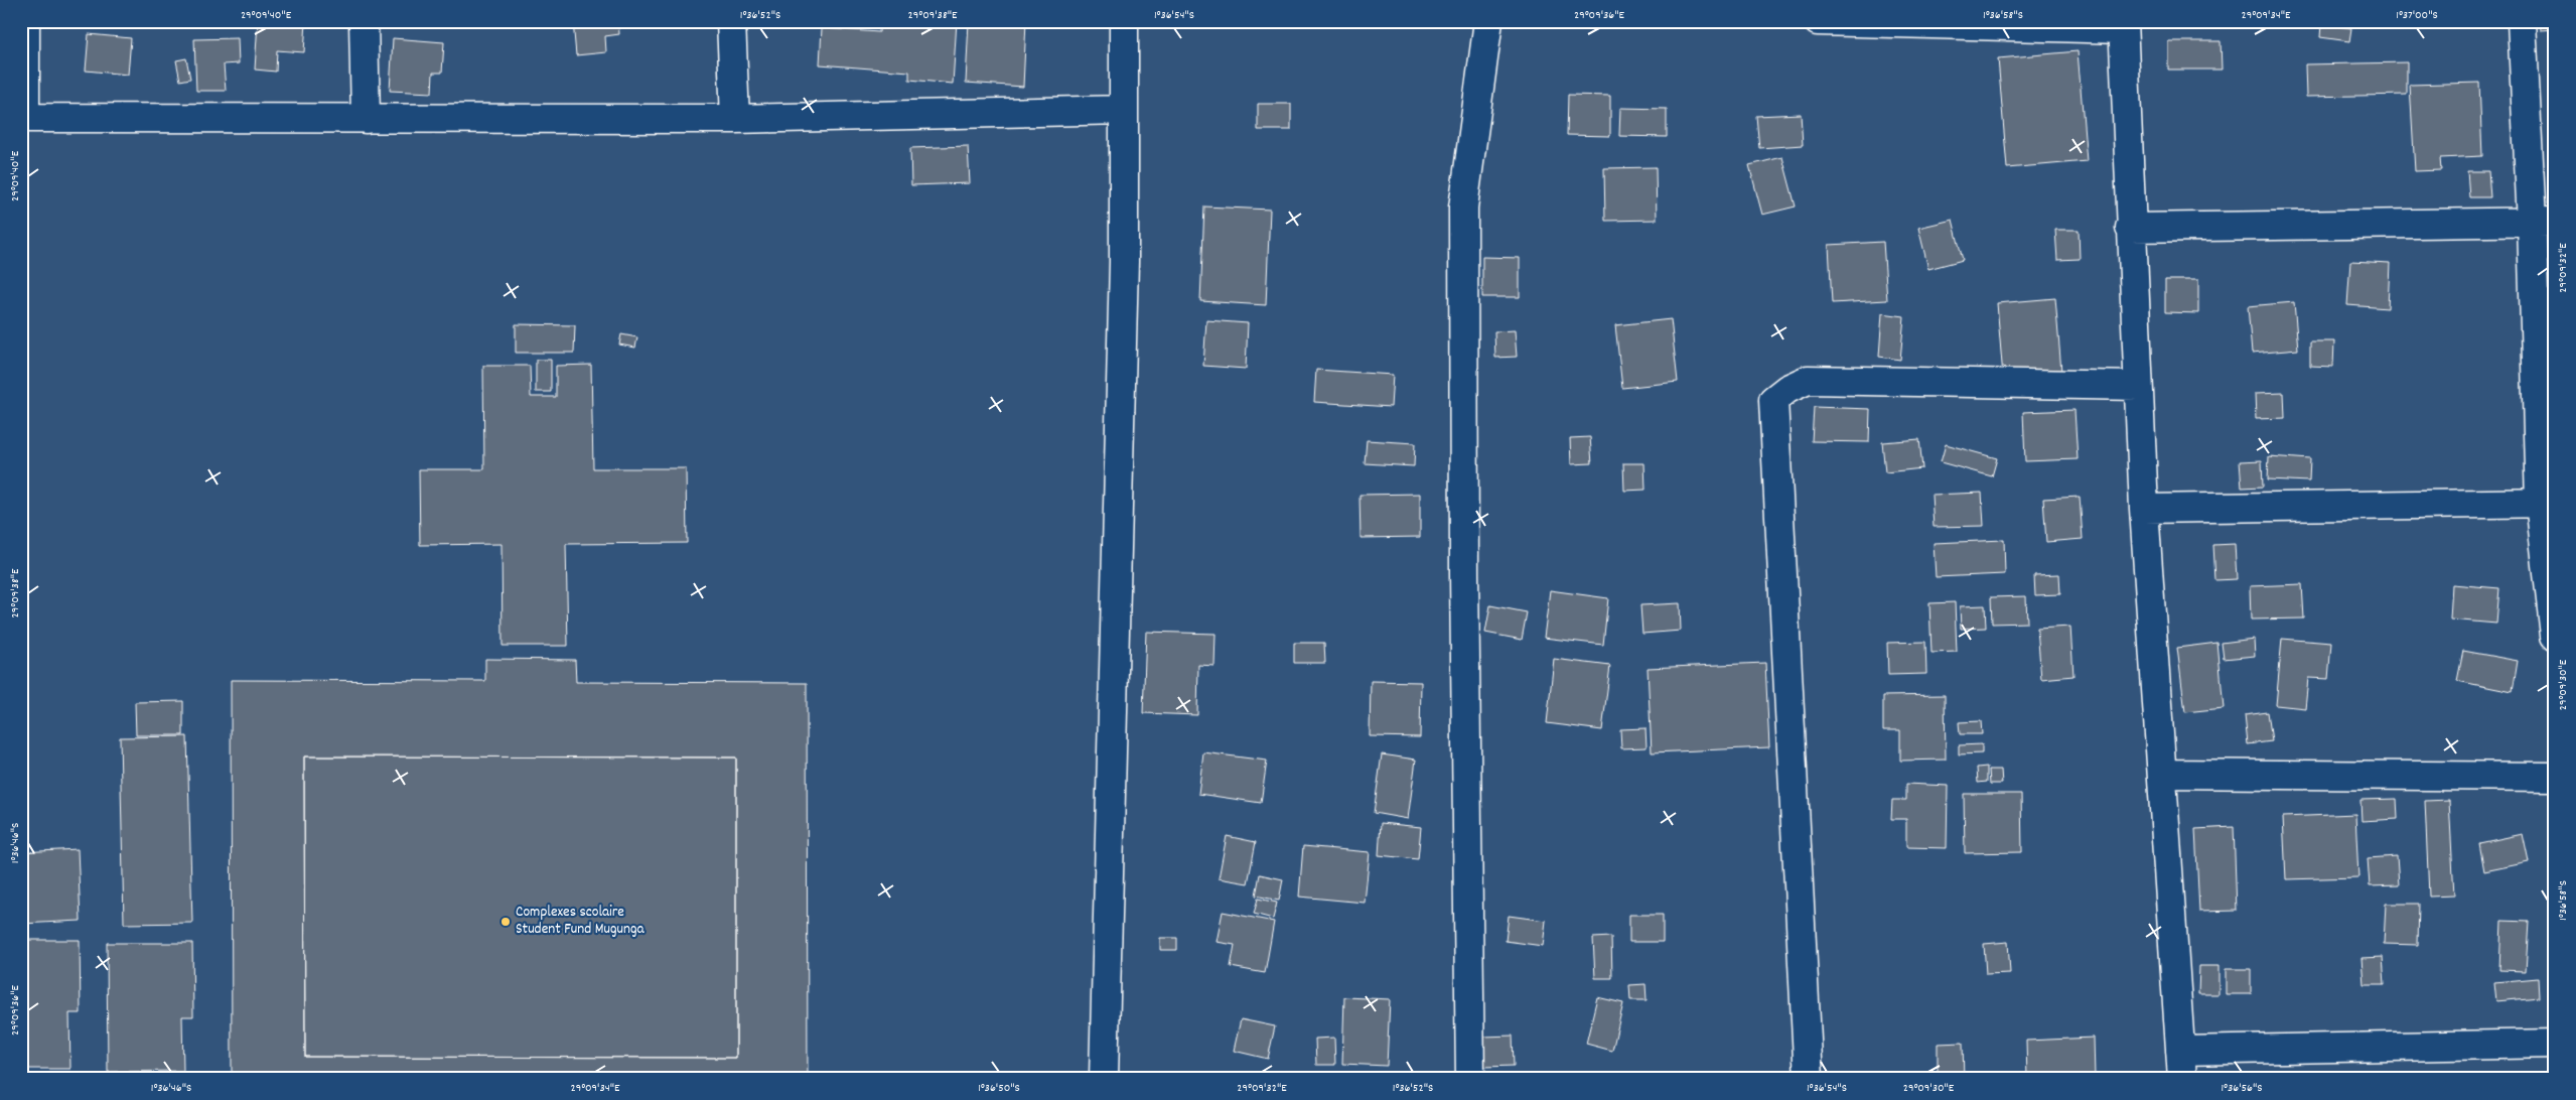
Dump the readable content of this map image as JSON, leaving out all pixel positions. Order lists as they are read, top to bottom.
{
  "places": ["Complexes scolaire Student Fund Mugunga"],
  "coordinates": [
    "29°09'40\"E",
    "1°36'52\"S",
    "29°09'38\"E",
    "1°36'54\"S",
    "29°09'36\"E",
    "1°36'58\"S",
    "29°09'34\"E",
    "1°37'00\"S",
    "29°09'32\"E",
    "29°09'30\"E",
    "1°36'46\"S",
    "1°36'50\"S",
    "1°36'56\"S"
  ]
}
